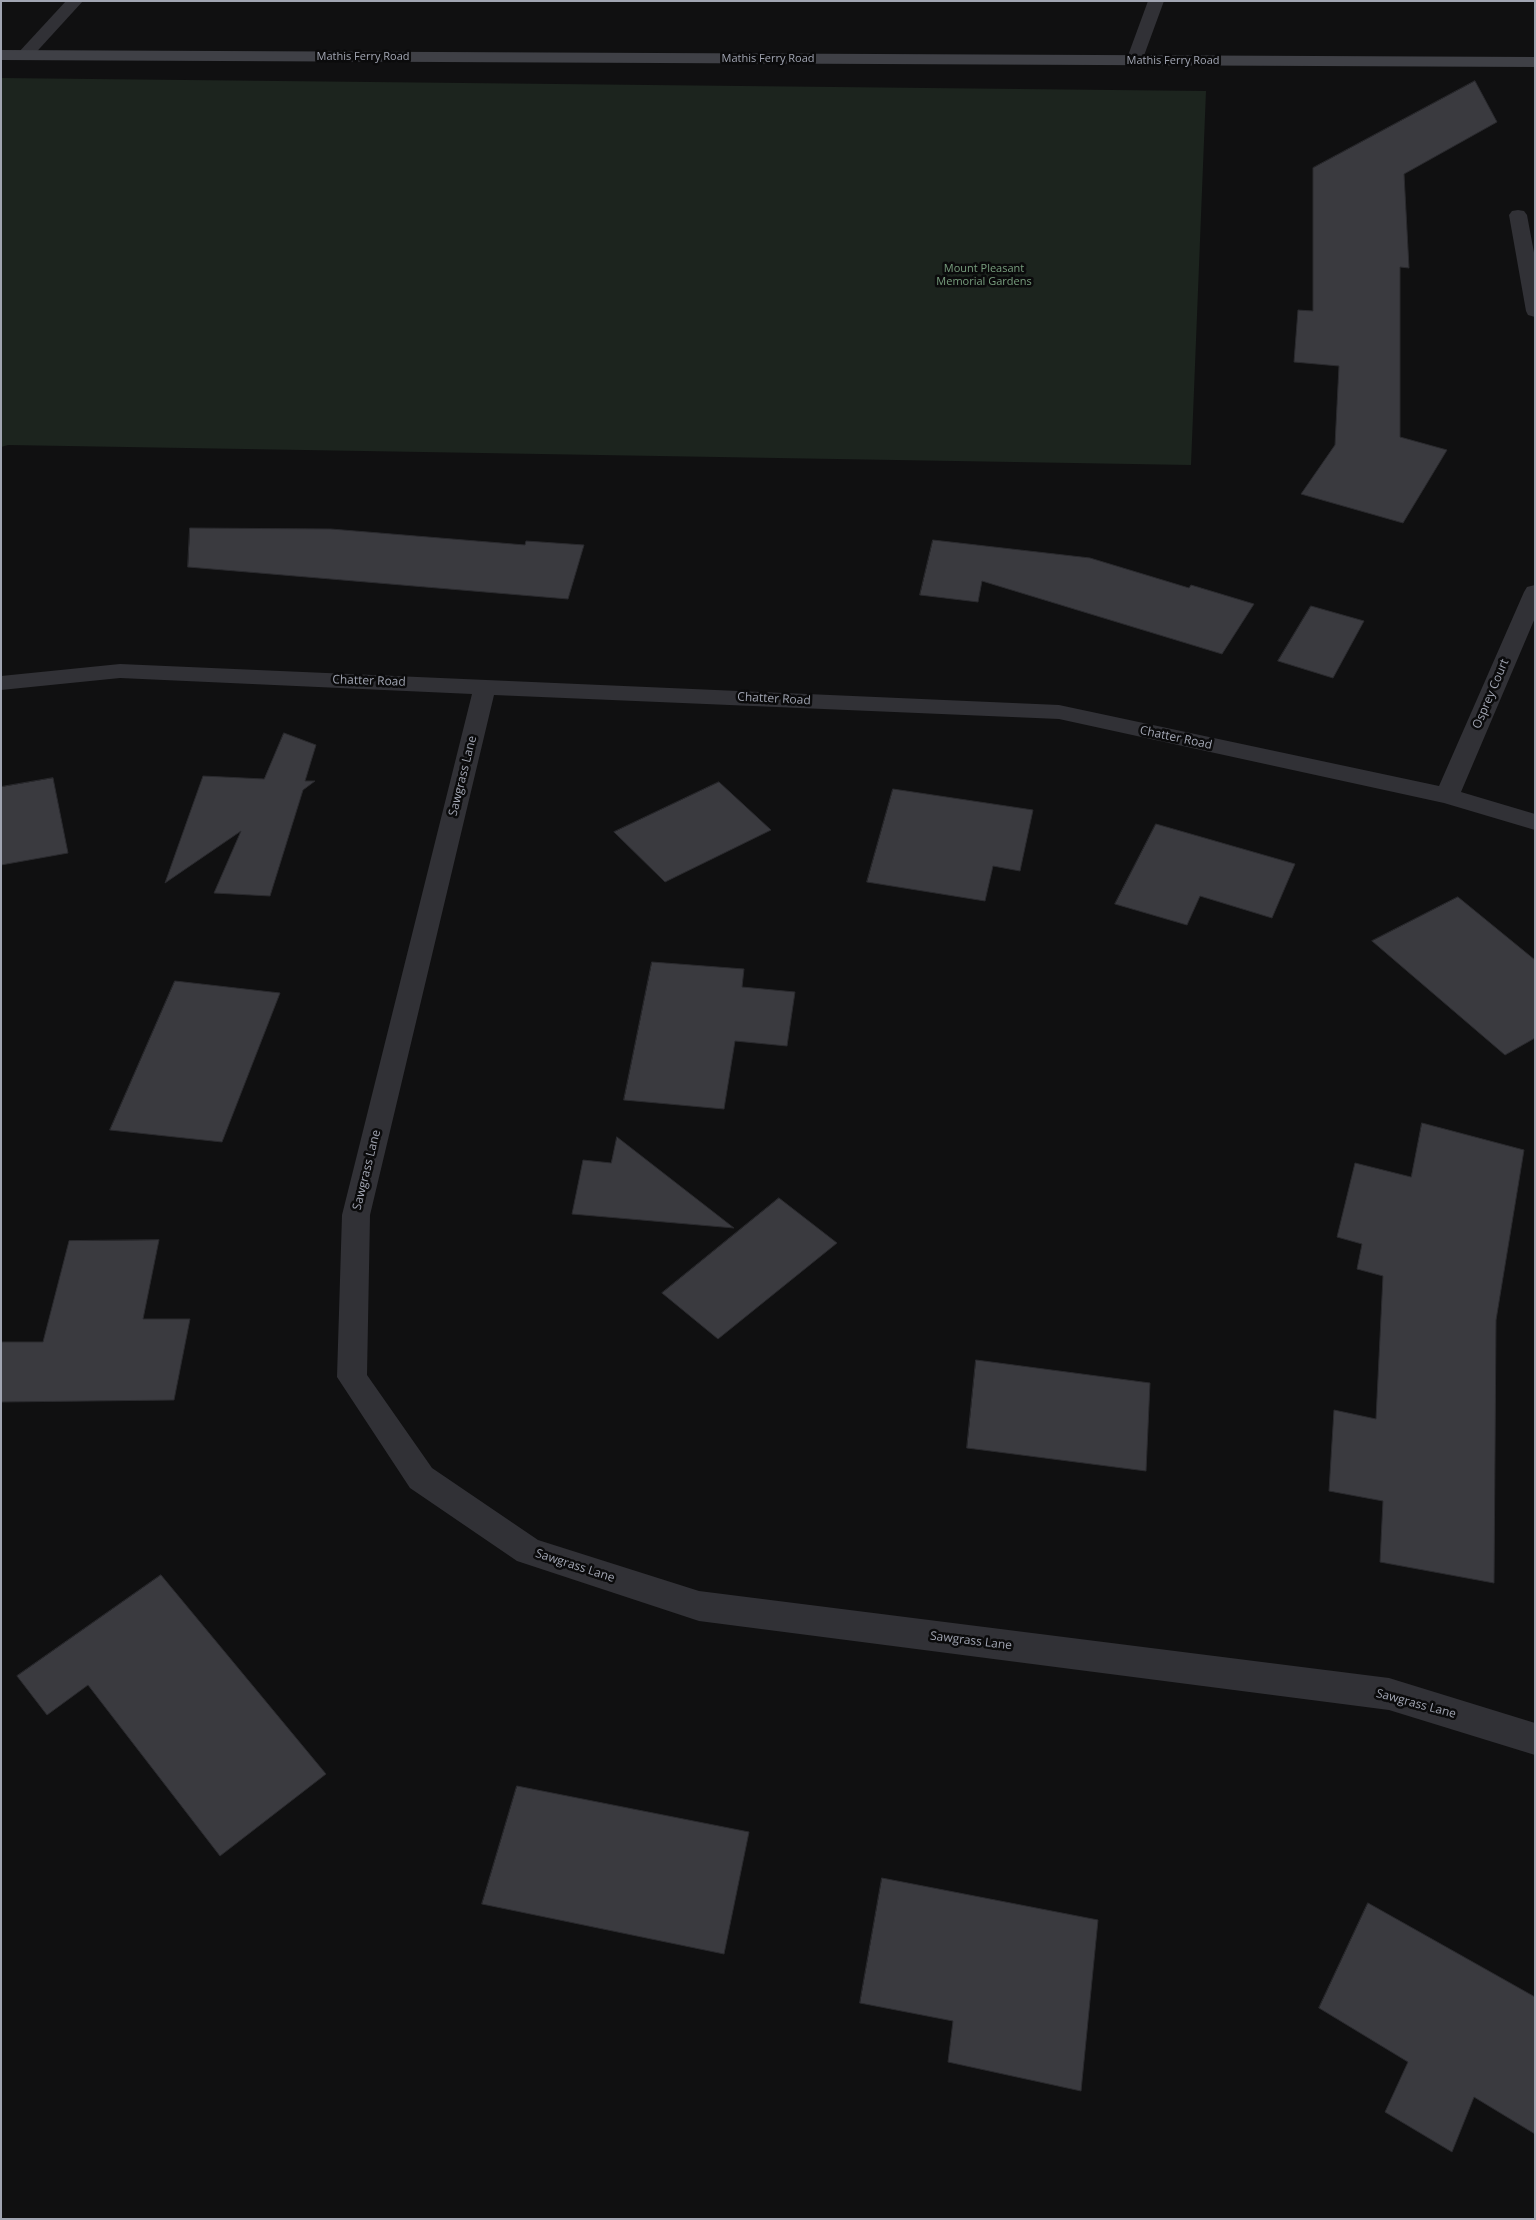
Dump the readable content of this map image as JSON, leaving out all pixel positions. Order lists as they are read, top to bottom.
{
  "streets": {
    "main road": ["Mathis Ferry Road"],
    "street": ["Chatter Road", "Osprey Court", "Sawgrass Lane"]
  },
  "crossings": [
    ["Chatter Road", "Osprey Court"],
    ["Chatter Road", "Sawgrass Lane"]
  ],
  "parks": ["Mount Pleasant Memorial Gardens"]
}
